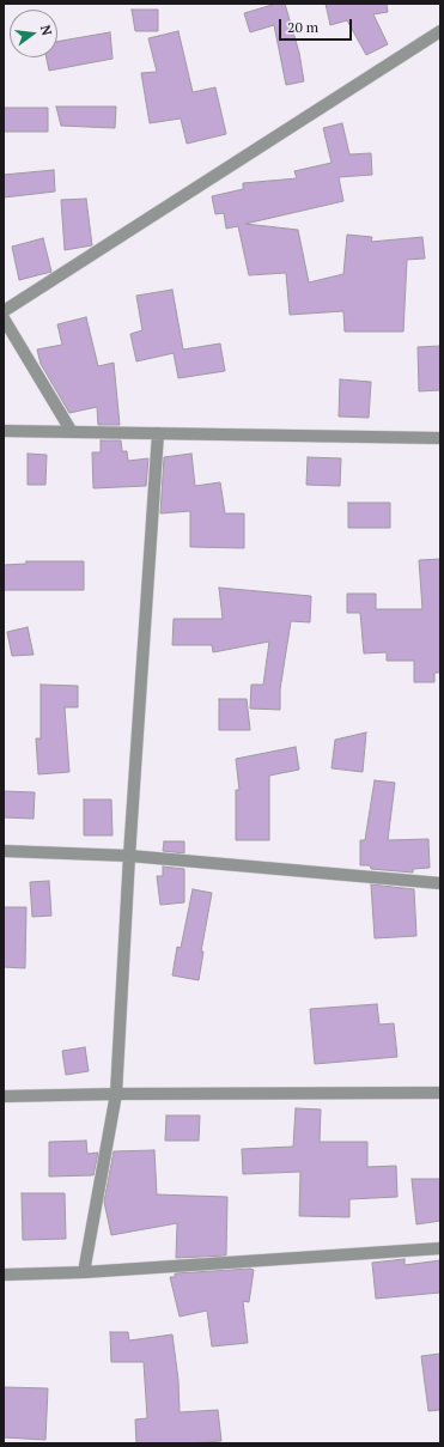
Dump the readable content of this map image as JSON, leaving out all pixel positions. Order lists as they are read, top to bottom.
{
  "scale_bar": "20 m",
  "north": "right"
}
